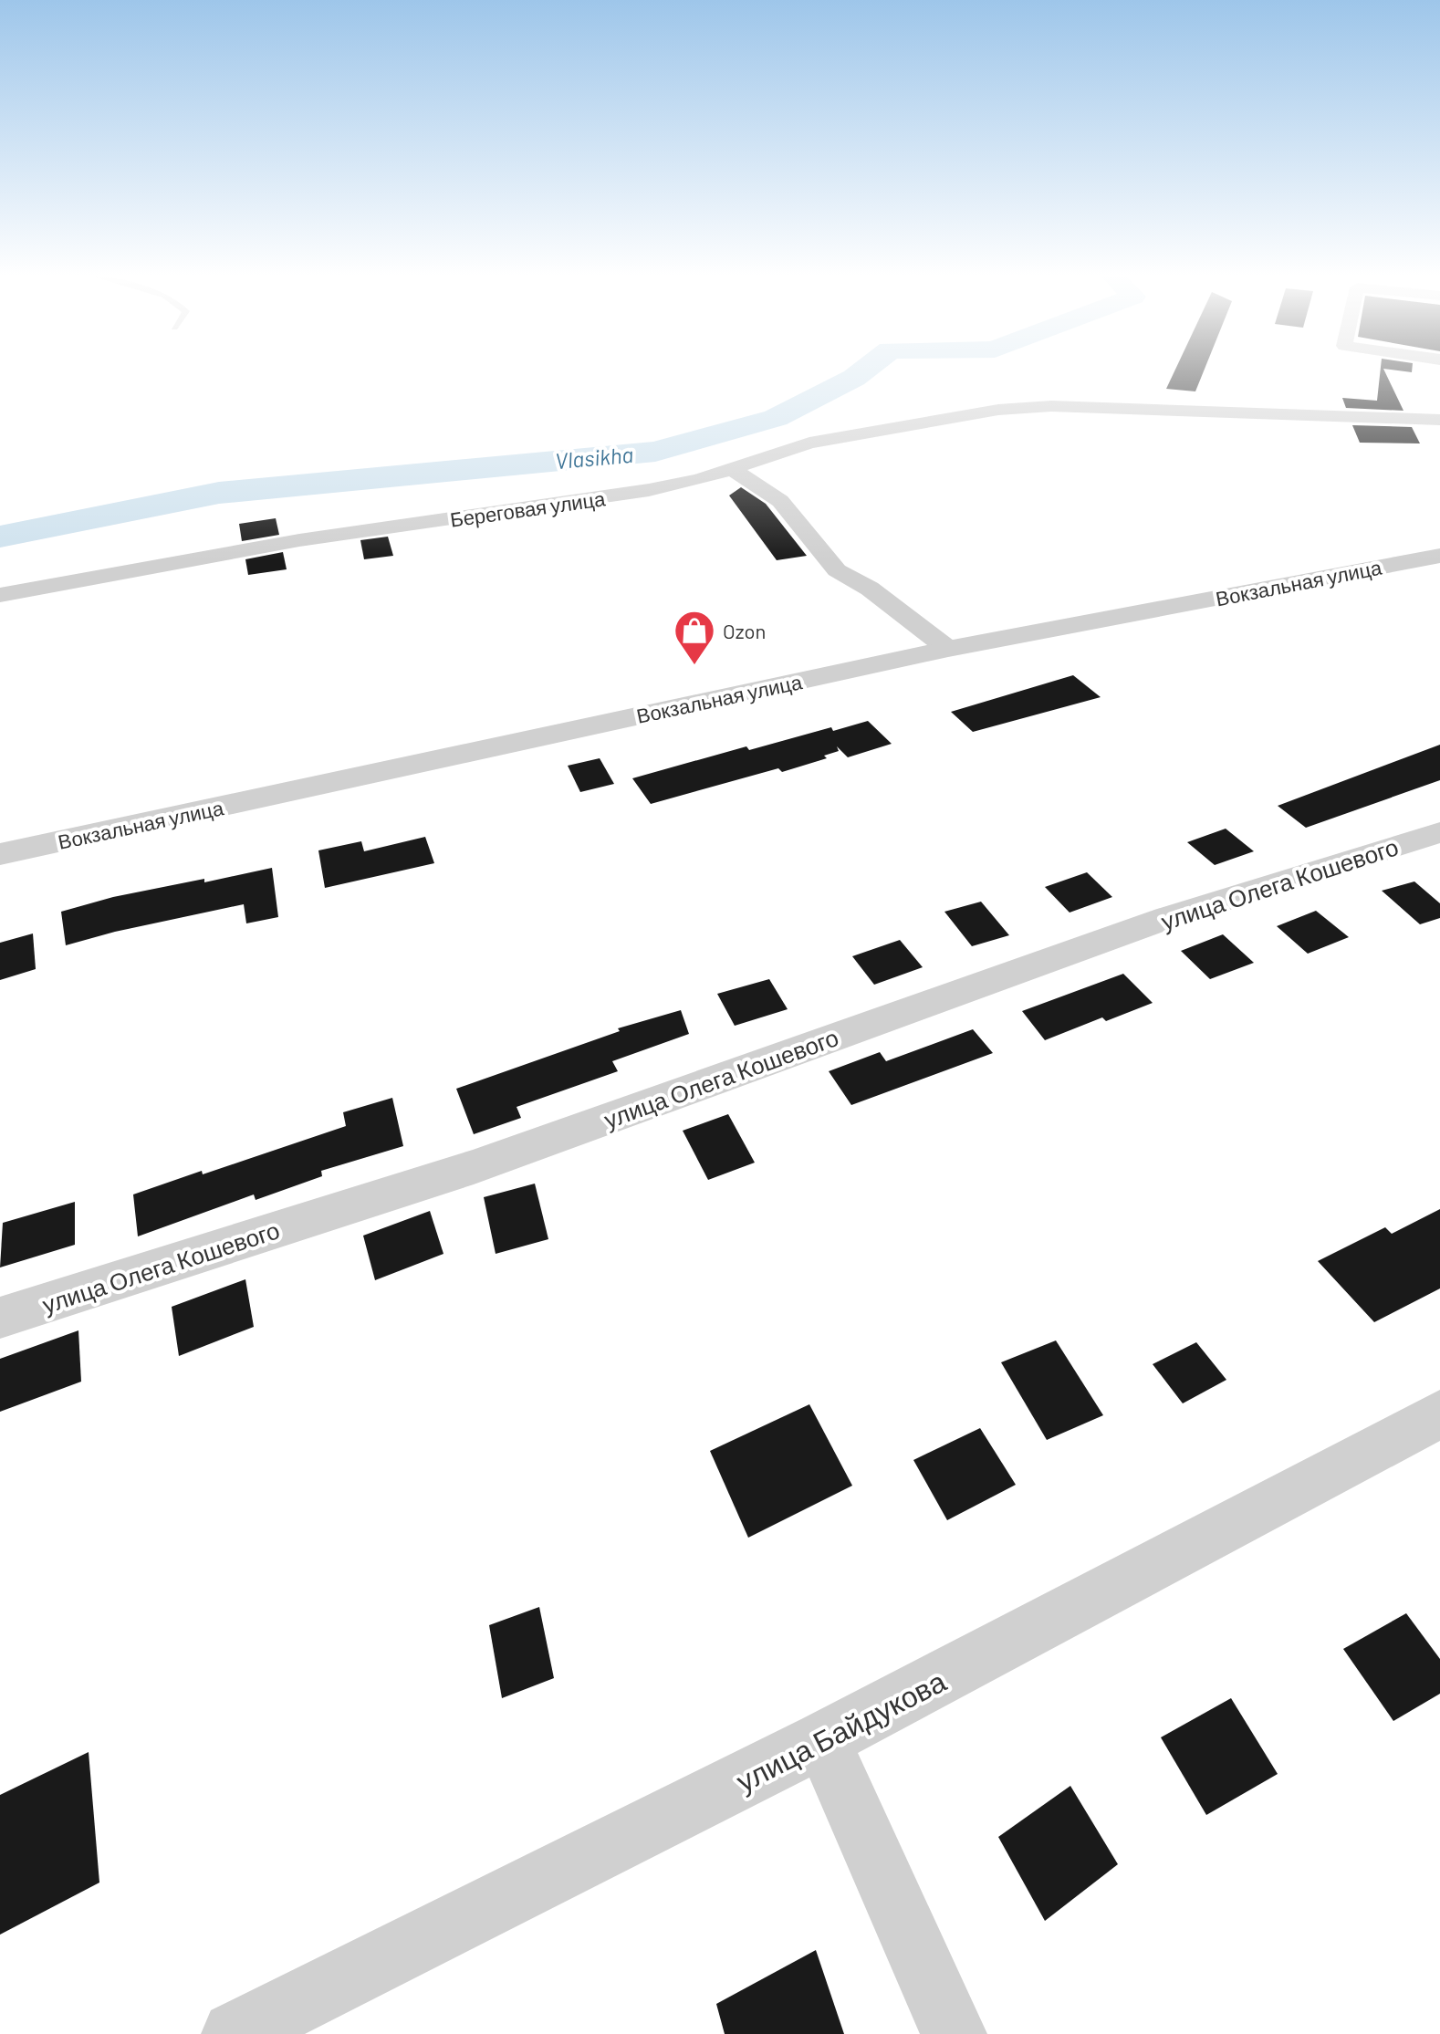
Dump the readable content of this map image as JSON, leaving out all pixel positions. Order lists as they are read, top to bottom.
{
  "streets": {
    "street": [
      "Береговая улица",
      "Вокзальная улица",
      "улица Олега Кошевого",
      "улица Байдукова"
    ]
  },
  "water": ["Vlasikha"],
  "places": {
    "shop": ["Ozon"]
  }
}
